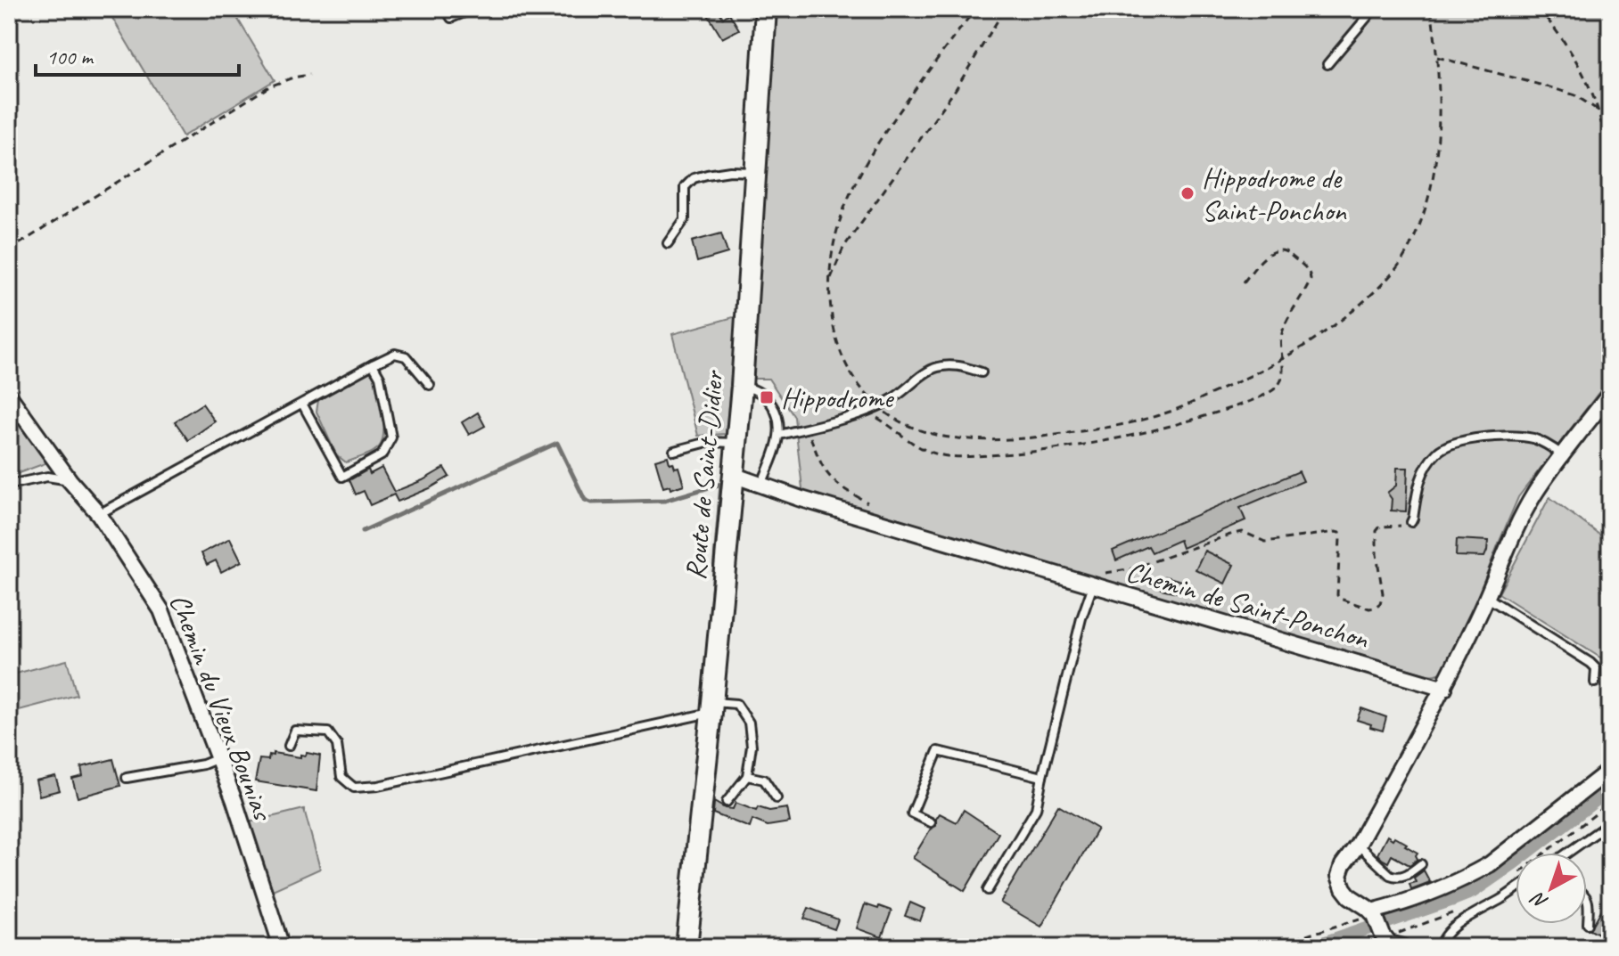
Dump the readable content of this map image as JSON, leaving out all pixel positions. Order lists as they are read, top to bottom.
{
  "streets": {
    "main road": ["Route de Saint-Didier"],
    "street": ["Chemin de Saint-Ponchon", "Chemin du Vieux Bounias"]
  },
  "crossings": [
    ["Route de Saint-Didier", "Chemin de Saint-Ponchon"]
  ],
  "places": {
    "other": ["Hippodrome de Saint-Ponchon"],
    "transit": ["Hippodrome"]
  },
  "scale_bar": "100 m",
  "north": "bottom left"
}
